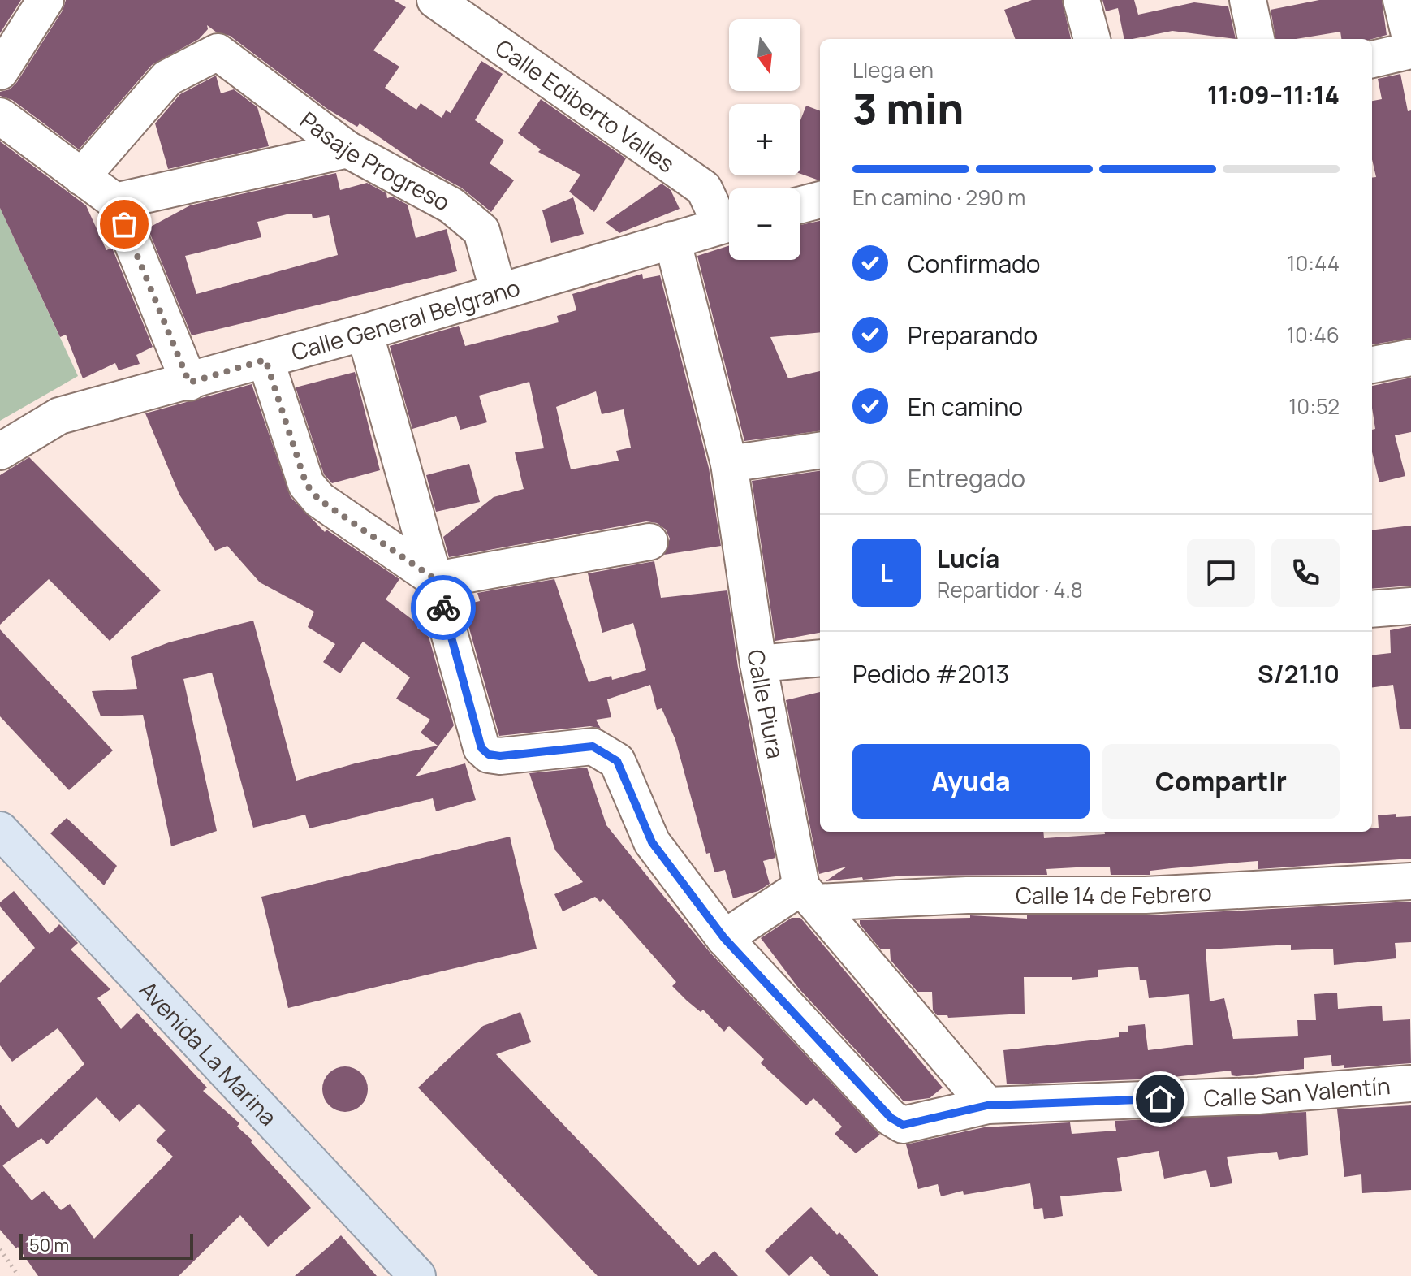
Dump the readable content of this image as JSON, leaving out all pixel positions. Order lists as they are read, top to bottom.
{
  "streets": {
    "main road": ["Avenida La Marina"],
    "street": [
      "Calle Ediberto Valles",
      "Pasaje Progreso",
      "Calle General Belgrano",
      "Calle Piura",
      "Calle 14 de Febrero",
      "Calle San Valentín"
    ]
  },
  "crossings": [
    ["Pasaje Progreso", "Calle General Belgrano"],
    ["Calle General Belgrano", "Calle Piura"],
    ["Calle Piura", "Calle 14 de Febrero"],
    ["Calle Piura", "Calle San Valentín"]
  ],
  "scale_bar": "50 m",
  "north": "bottom",
  "page": {
    "map_buttons": ["+", "−"],
    "heading": ["3 min", "Llega en", "11:09–11:14"],
    "panel": [
      "Lucía",
      "Repartidor · 4.8",
      "Pedido #2013",
      "S/21.10"
    ],
    "bar": "En camino · 290 m",
    "list": [
      ["Confirmado", "10:44"],
      ["Preparando", "10:46"],
      ["En camino", "10:52"],
      "Entregado"
    ],
    "round": "L",
    "buttons": ["Ayuda", "Compartir"],
    "scale": "50 m"
  }
}
